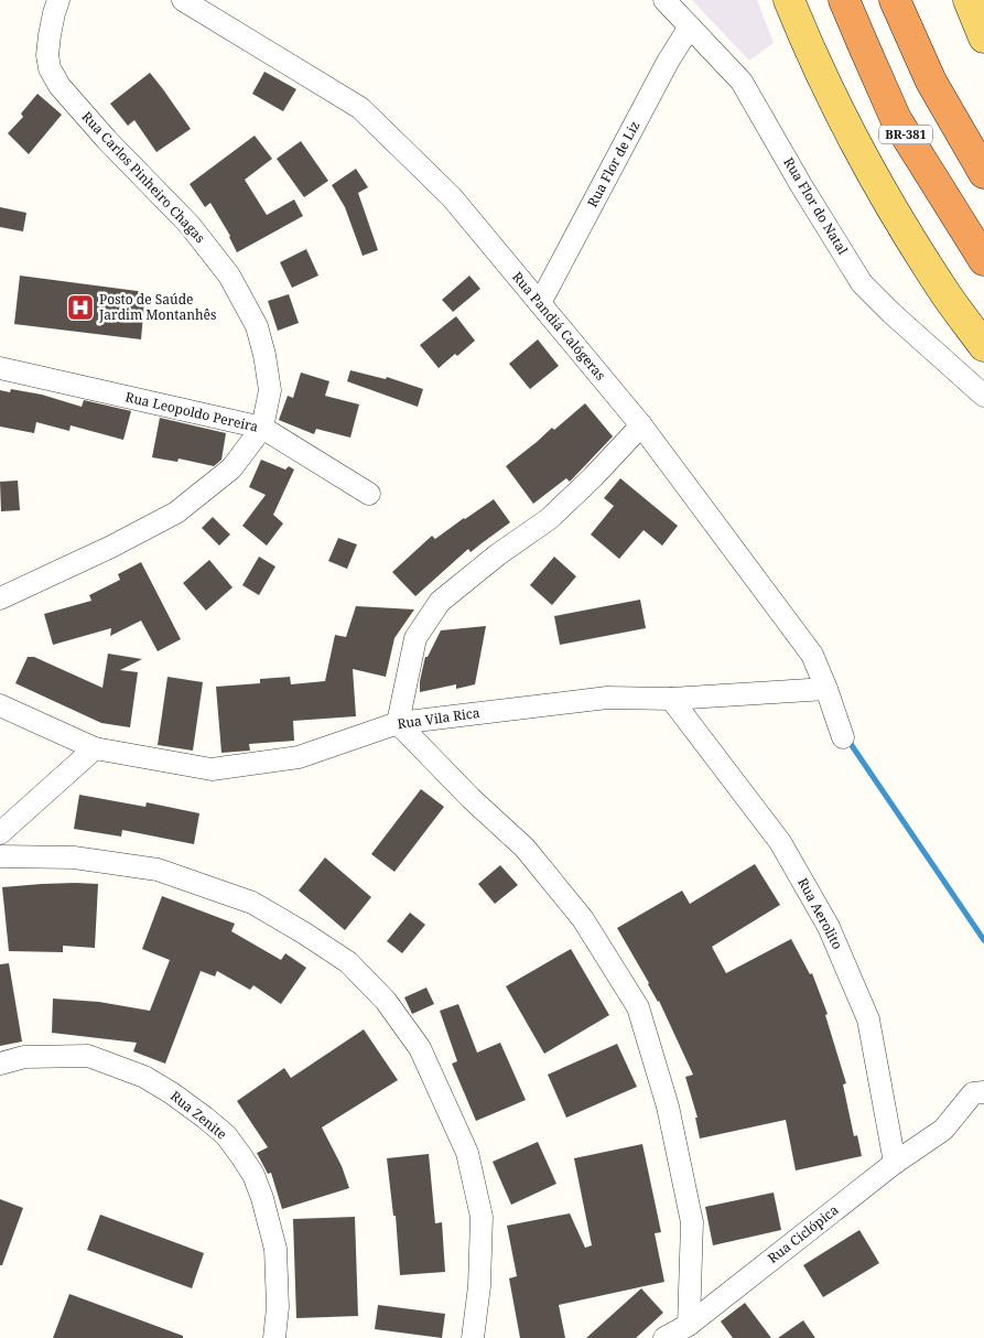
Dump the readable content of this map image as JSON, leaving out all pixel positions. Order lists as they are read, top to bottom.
{
  "streets": {
    "highway": ["BR-381"],
    "street": [
      "Rua Flor de Liz",
      "Rua Carlos Pinheiro Chagas",
      "Rua Flor do Natal",
      "Rua Pandiá Calógeras",
      "Rua Leopoldo Pereira",
      "Rua Vila Rica",
      "Rua Aerolito",
      "Rua Zenite",
      "Rua Ciclópica"
    ]
  },
  "crossings": [
    ["Rua Flor de Liz", "Rua Flor do Natal"],
    ["Rua Flor de Liz", "Rua Pandiá Calógeras"],
    ["Rua Carlos Pinheiro Chagas", "Rua Leopoldo Pereira"],
    ["Rua Pandiá Calógeras", "Rua Vila Rica"],
    ["Rua Vila Rica", "Rua Aerolito"],
    ["Rua Aerolito", "Rua Ciclópica"]
  ],
  "places": {
    "hospital": ["Posto de Saúde Jardim Montanhês"]
  }
}
